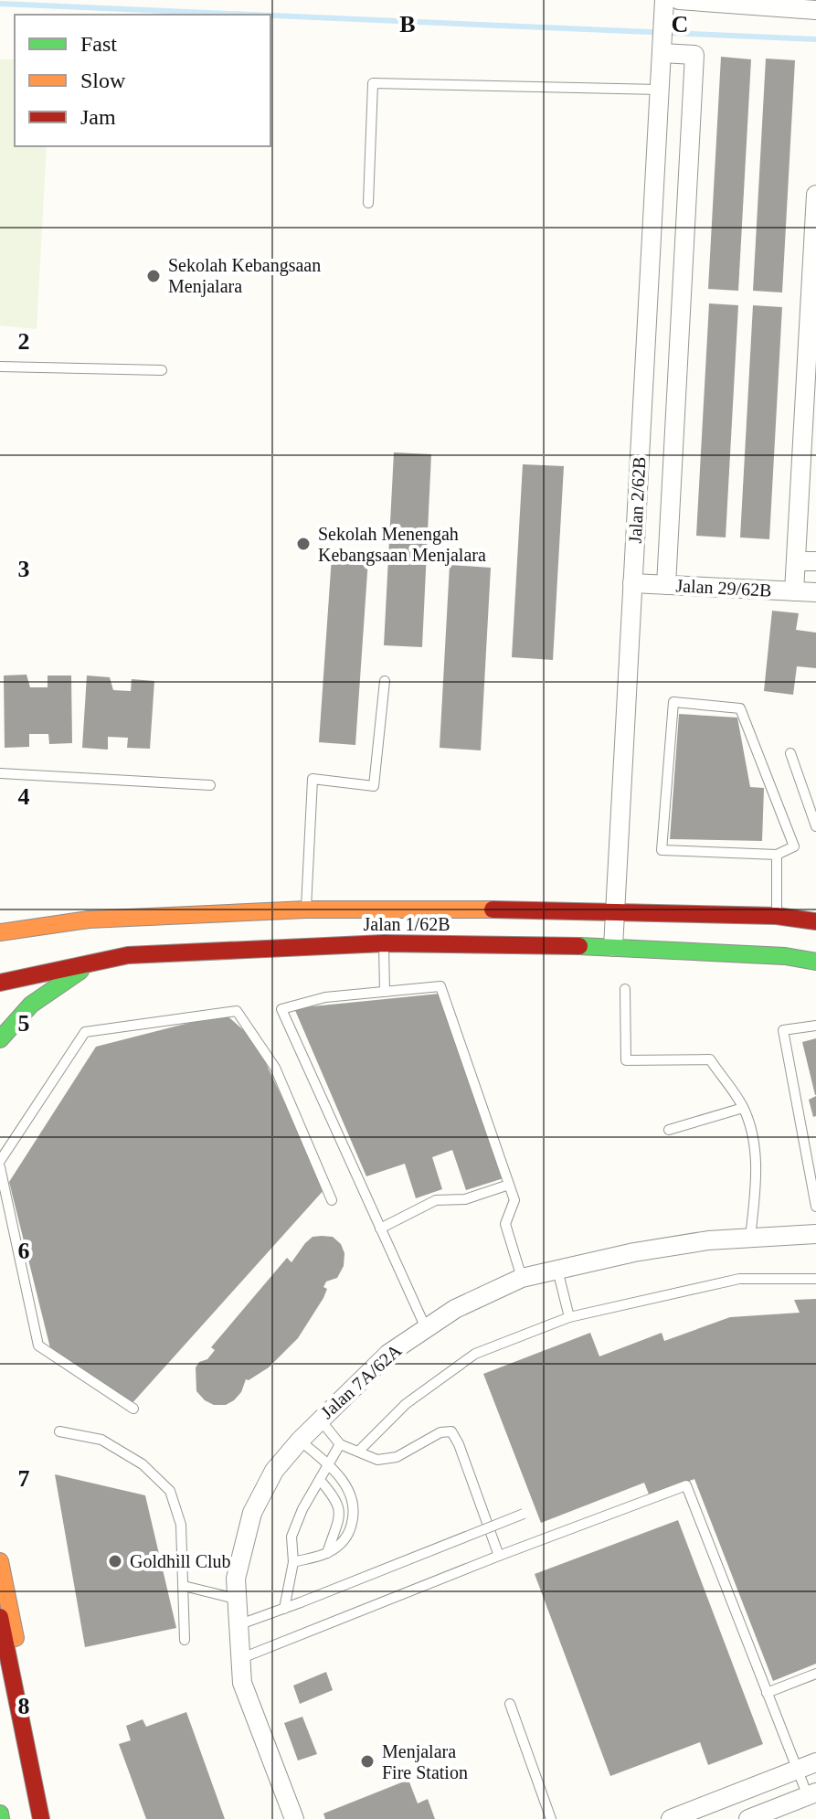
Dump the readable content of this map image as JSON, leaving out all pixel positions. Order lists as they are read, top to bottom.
{
  "streets": {
    "main road": ["Jalan 1/62B"],
    "street": ["Jalan 2/62B", "Jalan 29/62B", "Jalan 7A/62A"]
  },
  "crossings": [
    ["Jalan 2/62B", "Jalan 29/62B"],
    ["Jalan 2/62B", "Jalan 1/62B"]
  ],
  "places": [
    "Sekolah Kebangsaan Menjalara",
    "Sekolah Menengah Kebangsaan Menjalara",
    "Goldhill Club",
    "Menjalara Fire Station"
  ],
  "legend": ["Fast", "Slow", "Jam"],
  "grid": {
    "columns": ["B", "C"],
    "rows": [
      "2",
      "3",
      "4",
      "5",
      "6",
      "7",
      "8"
    ]
  }
}
